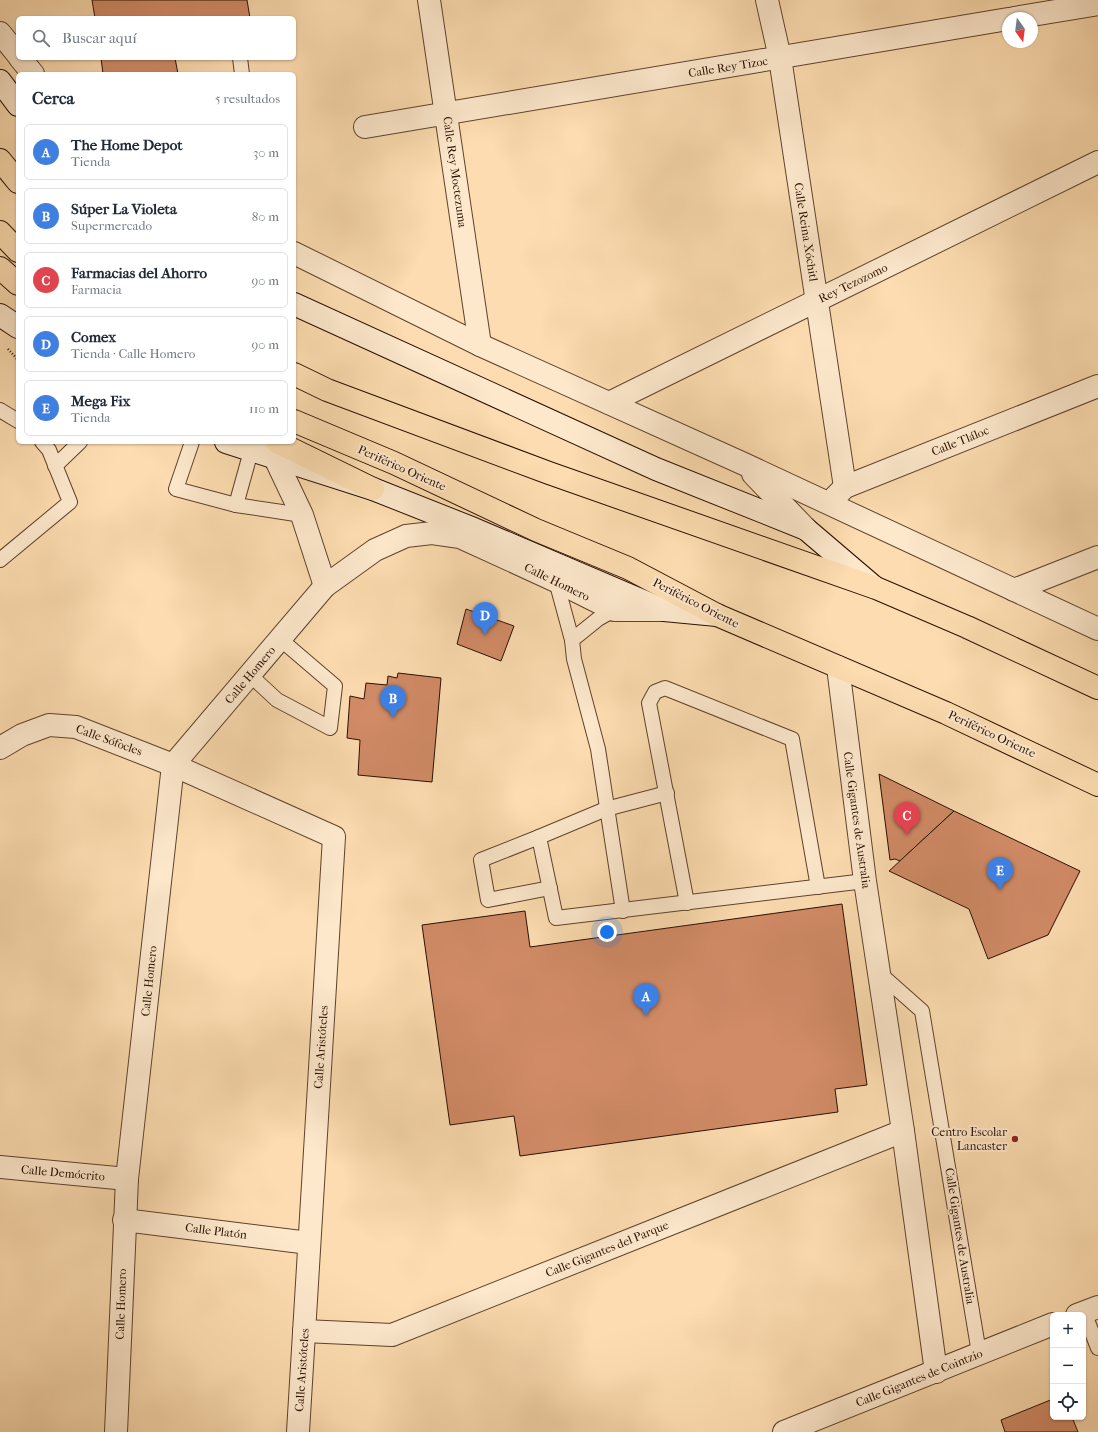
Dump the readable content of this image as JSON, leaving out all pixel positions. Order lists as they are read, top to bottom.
{
  "streets": {
    "main road": ["Periférico Oriente"],
    "street": [
      "Calle Rey Tizoc",
      "Calle Rey Moctezuma",
      "Calle Reina Xóchitl",
      "Rey Tezozomo",
      "Calle Tláloc",
      "Calle Homero",
      "Calle Sófocles",
      "Calle Gigantes de Australia",
      "Calle Aristóteles",
      "Calle Demócrito",
      "Calle Platón",
      "Calle Gigantes del Parque",
      "Calle Gigantes de Cointzio"
    ]
  },
  "crossings": [
    ["Calle Rey Tizoc", "Calle Rey Moctezuma"],
    ["Calle Rey Tizoc", "Calle Reina Xóchitl"],
    ["Calle Reina Xóchitl", "Rey Tezozomo"],
    ["Calle Reina Xóchitl", "Calle Tláloc"],
    ["Periférico Oriente", "Calle Gigantes de Australia"],
    ["Calle Homero", "Calle Sófocles"],
    ["Calle Homero", "Calle Aristóteles"],
    ["Calle Homero", "Calle Demócrito"],
    ["Calle Homero", "Calle Platón"],
    ["Calle Sófocles", "Calle Aristóteles"],
    ["Calle Gigantes de Australia", "Calle Gigantes del Parque"],
    ["Calle Gigantes de Australia", "Calle Gigantes de Cointzio"],
    ["Calle Aristóteles", "Calle Platón"],
    ["Calle Aristóteles", "Calle Gigantes del Parque"]
  ],
  "places": ["Centro Escolar Lancaster"],
  "north": "bottom",
  "page": {
    "search": "Buscar aquí",
    "heading": ["Cerca", "5 resultados"],
    "list": [
      {
        "mark": "A",
        "name": "The Home Depot",
        "note": "Tienda",
        "value": "30 m"
      },
      {
        "mark": "B",
        "name": "Súper La Violeta",
        "note": "Supermercado",
        "value": "80 m"
      },
      {
        "mark": "C",
        "name": "Farmacias del Ahorro",
        "note": "Farmacia",
        "value": "90 m"
      },
      {
        "mark": "D",
        "name": "Comex",
        "note": "Tienda · Calle Homero",
        "value": "90 m"
      },
      {
        "mark": "E",
        "name": "Mega Fix",
        "note": "Tienda",
        "value": "110 m"
      }
    ],
    "pins": [
      "D",
      "B",
      "C",
      "E",
      "A"
    ],
    "map_buttons": ["+", "−"]
  }
}
